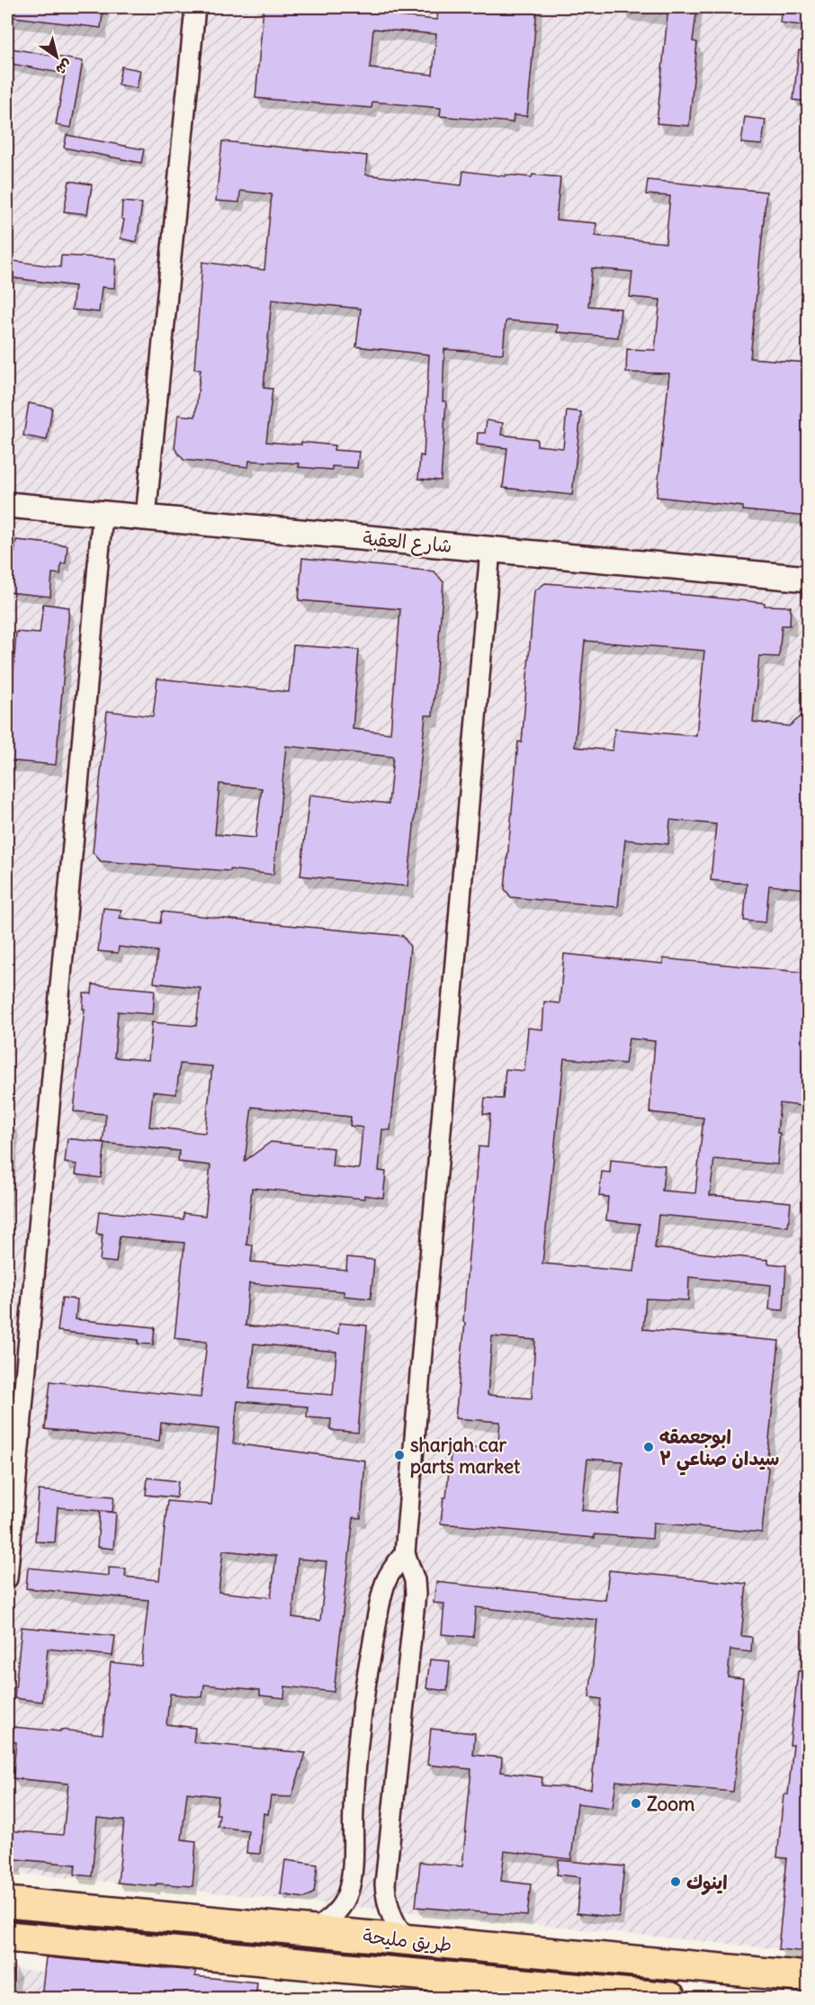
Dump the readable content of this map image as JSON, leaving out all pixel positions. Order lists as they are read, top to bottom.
{
  "streets": {
    "main road": ["طريق مليحة"],
    "street": ["شارع العقبة"]
  },
  "places": [
    "ابوجعمقه سيدان صناعي ٣",
    "sharjah car parts market",
    "Zoom",
    "اينوك"
  ],
  "north": "bottom right"
}
